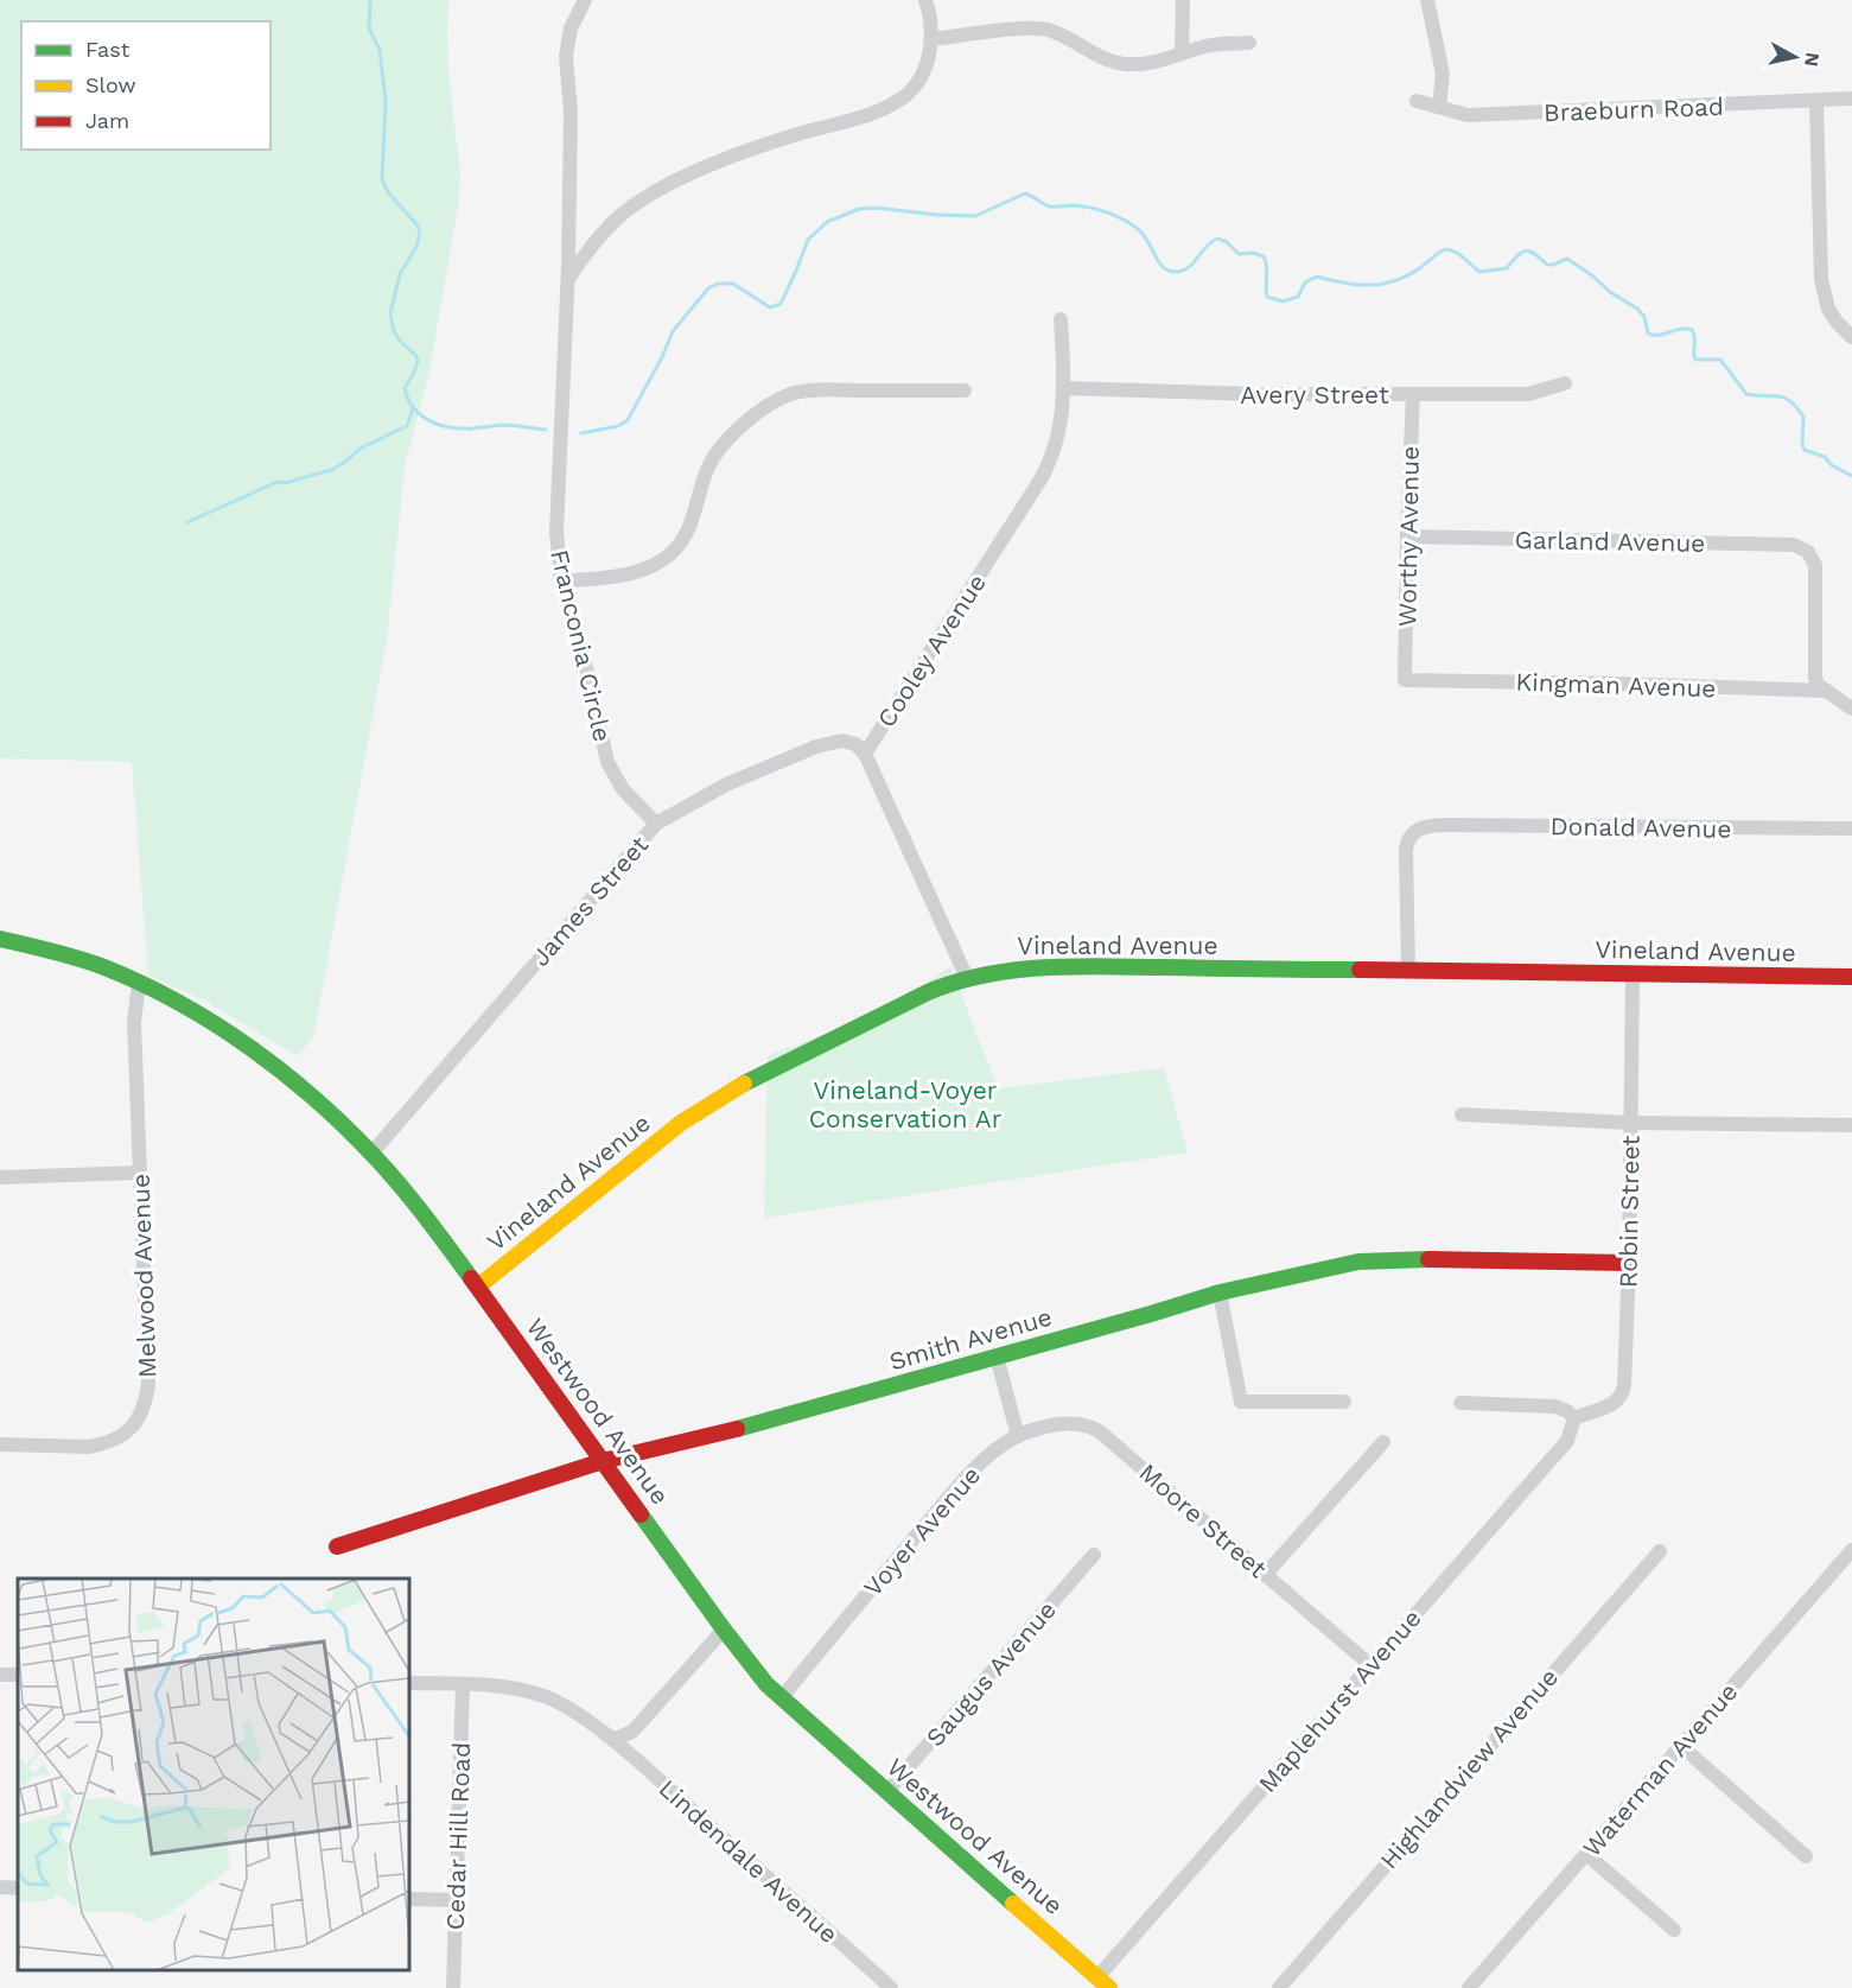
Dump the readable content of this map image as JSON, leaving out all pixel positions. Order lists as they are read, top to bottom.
{
  "streets": {
    "street": [
      "Braeburn Road",
      "Avery Street",
      "Worthy Avenue",
      "Garland Avenue",
      "Franconia Circle",
      "Cooley Avenue",
      "Kingman Avenue",
      "Donald Avenue",
      "James Street",
      "Vineland Avenue",
      "Robin Street",
      "Melwood Avenue",
      "Smith Avenue",
      "Westwood Avenue",
      "Moore Street",
      "Voyer Avenue",
      "Saugus Avenue",
      "Maplehurst Avenue",
      "Highlandview Avenue",
      "Waterman Avenue",
      "Cedar Hill Road",
      "Lindendale Avenue"
    ]
  },
  "crossings": [
    ["Avery Street", "Worthy Avenue"],
    ["Avery Street", "Cooley Avenue"],
    ["Worthy Avenue", "Garland Avenue"],
    ["Worthy Avenue", "Kingman Avenue"],
    ["Garland Avenue", "Kingman Avenue"],
    ["Franconia Circle", "James Street"],
    ["Cooley Avenue", "James Street"],
    ["Cooley Avenue", "Vineland Avenue"],
    ["Donald Avenue", "Vineland Avenue"],
    ["James Street", "Westwood Avenue"],
    ["Vineland Avenue", "Robin Street"],
    ["Vineland Avenue", "Westwood Avenue"],
    ["Robin Street", "Smith Avenue"],
    ["Robin Street", "Maplehurst Avenue"],
    ["Melwood Avenue", "Westwood Avenue"],
    ["Smith Avenue", "Westwood Avenue"],
    ["Westwood Avenue", "Voyer Avenue"],
    ["Westwood Avenue", "Saugus Avenue"],
    ["Westwood Avenue", "Maplehurst Avenue"],
    ["Moore Street", "Voyer Avenue"],
    ["Moore Street", "Maplehurst Avenue"],
    ["Cedar Hill Road", "Lindendale Avenue"]
  ],
  "parks": ["Vineland-Voyer Conservation Ar"],
  "legend": ["Fast", "Slow", "Jam"],
  "north": "right"
}
